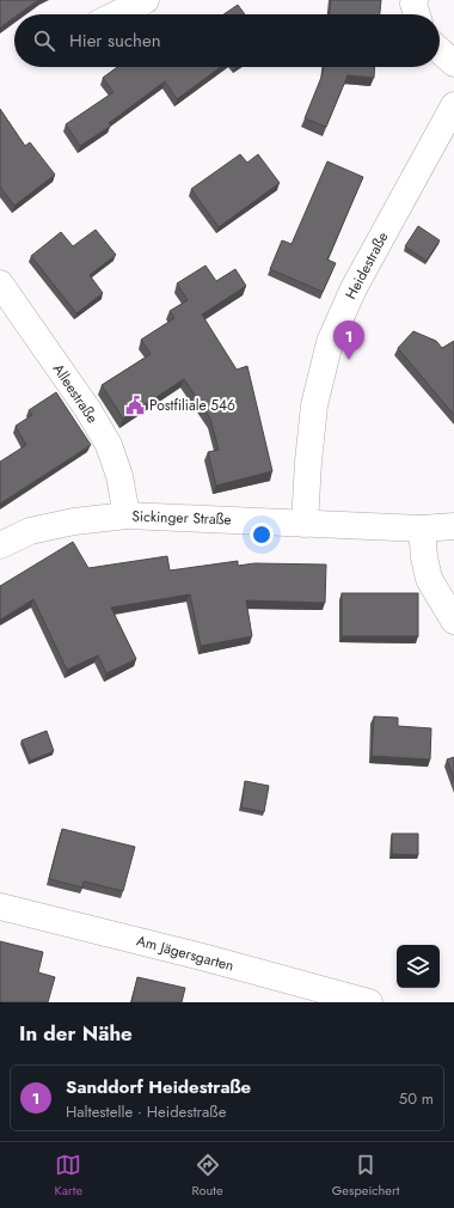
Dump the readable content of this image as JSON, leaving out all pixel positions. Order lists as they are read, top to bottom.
{
  "streets": {
    "street": [
      "Heidestraße",
      "Alleestraße",
      "Sickinger Straße",
      "Am Jägersgarten"
    ]
  },
  "crossings": [
    ["Heidestraße", "Sickinger Straße"],
    ["Alleestraße", "Sickinger Straße"]
  ],
  "places": {
    "public building": ["Postfiliale 546"]
  },
  "page": {
    "search": "Hier suchen",
    "pins": "1",
    "heading": "In der Nähe",
    "list": [
      {
        "mark": "1",
        "name": "Sanddorf Heidestraße",
        "note": "Haltestelle · Heidestraße",
        "value": "50 m"
      }
    ],
    "nav": ["Karte", "Route", "Gespeichert"]
  }
}
